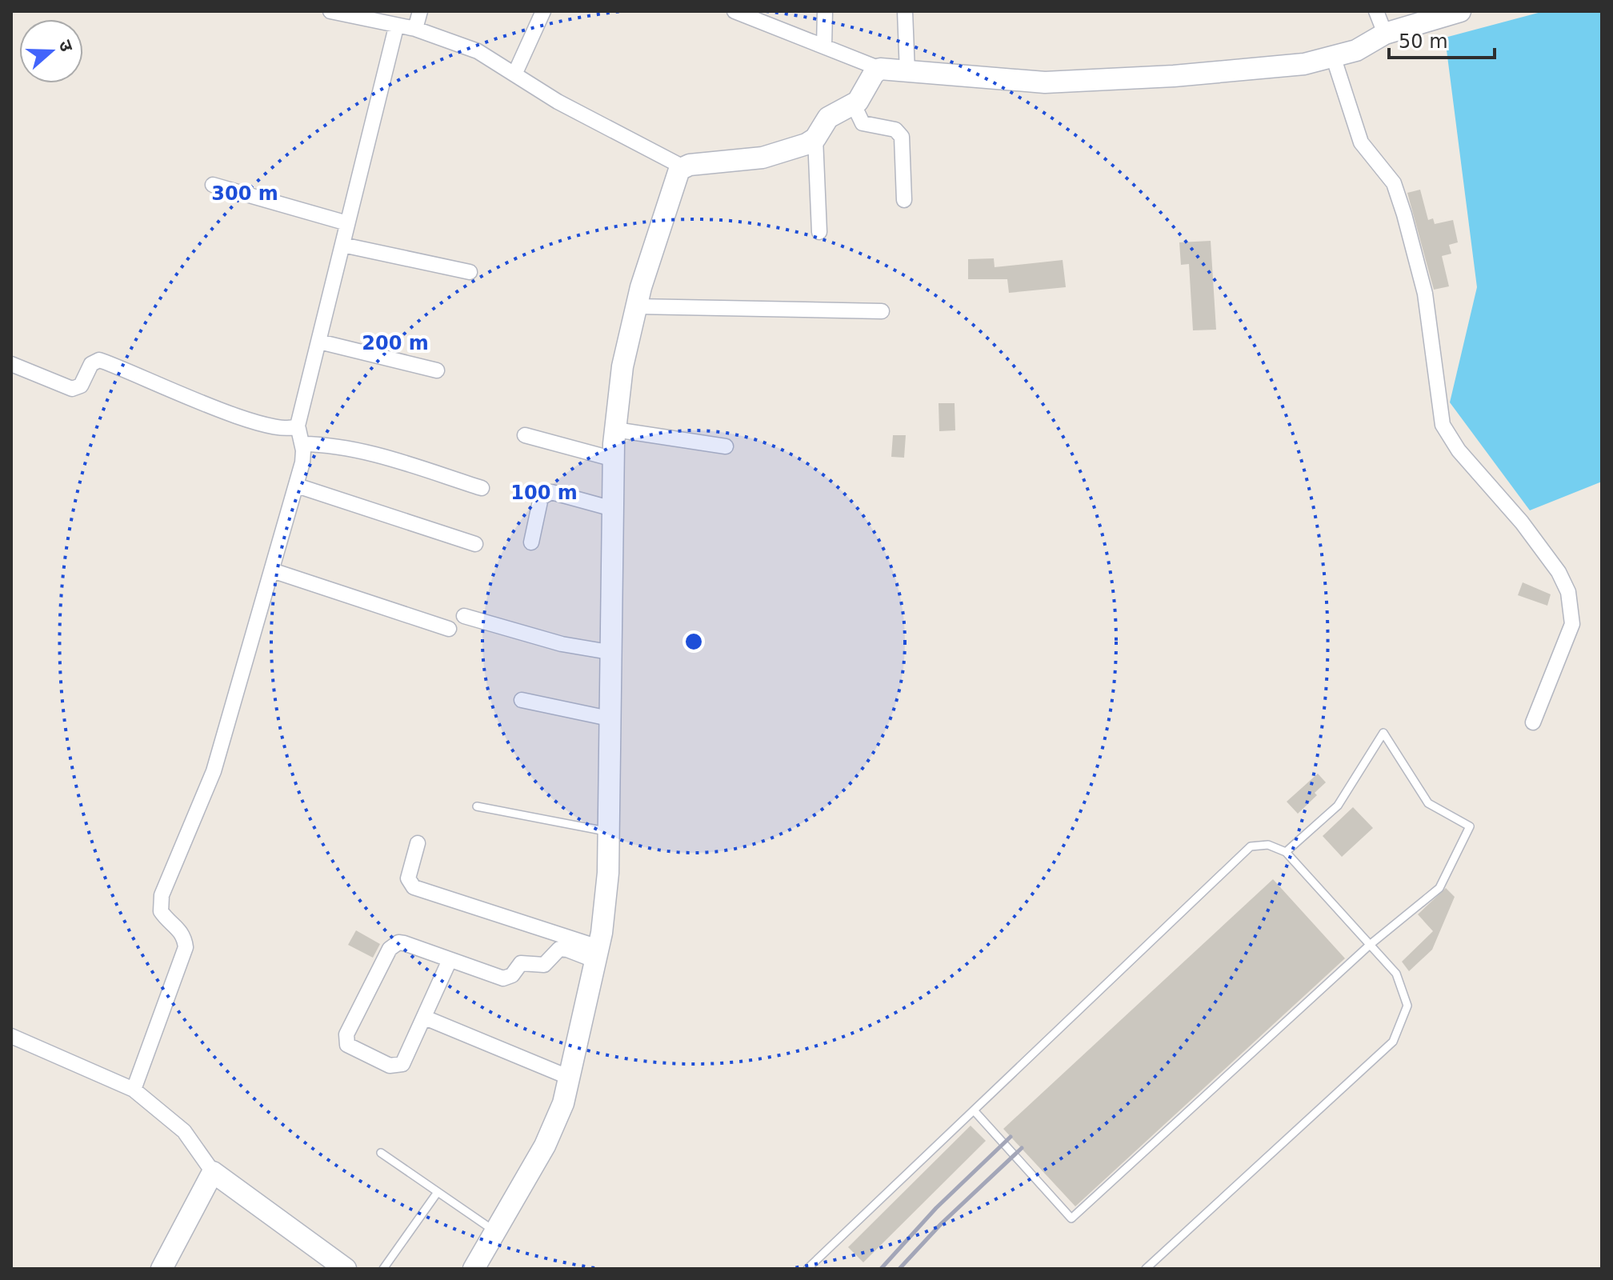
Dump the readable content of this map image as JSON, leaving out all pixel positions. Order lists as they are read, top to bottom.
{
  "scale_bar": "50 m",
  "north": "right",
  "rings": ["300 m", "200 m", "100 m"]
}
